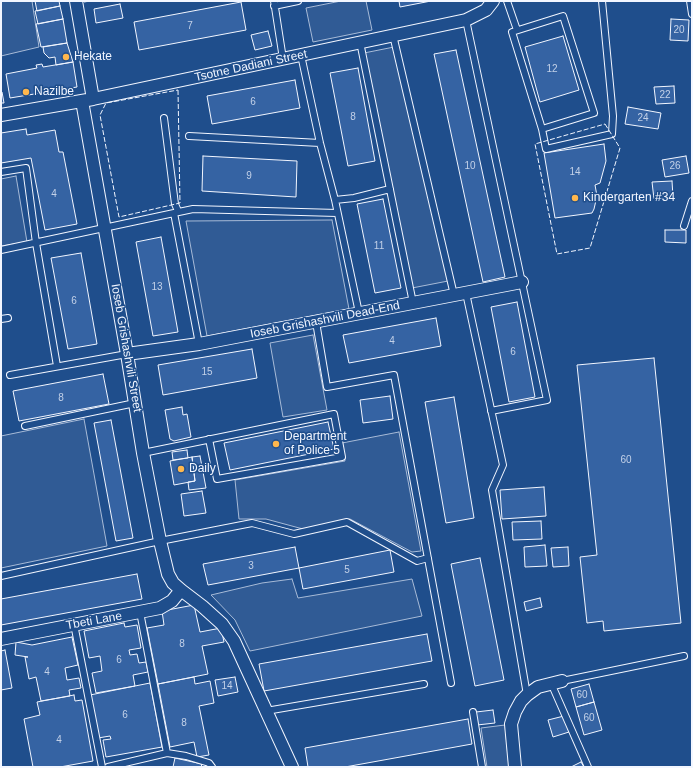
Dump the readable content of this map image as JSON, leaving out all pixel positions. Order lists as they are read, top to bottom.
{
  "streets": {
    "street": [
      "Tsotne Dadiani Street",
      "Ioseb Grishashvili Dead-End",
      "Ioseb Grishashvili Street",
      "Tbeti Lane"
    ]
  },
  "crossings": [
    ["Tsotne Dadiani Street", "Ioseb Grishashvili Street"],
    ["Ioseb Grishashvili Dead-End", "Ioseb Grishashvili Street"],
    ["Ioseb Grishashvili Street", "Tbeti Lane"]
  ],
  "places": [
    "Hekate",
    "Nazilbe",
    "Kindergarten #34",
    "Department of Police 5",
    "Daily"
  ],
  "house_numbers": [
    "7",
    "20",
    "12",
    "22",
    "6",
    "8",
    "24",
    "10",
    "26",
    "14",
    "9",
    "4",
    "11",
    "13",
    "6",
    "4",
    "6",
    "15",
    "8",
    "60",
    "3",
    "5",
    "8",
    "6",
    "4",
    "14",
    "60",
    "6",
    "60",
    "8",
    "4"
  ]
}
